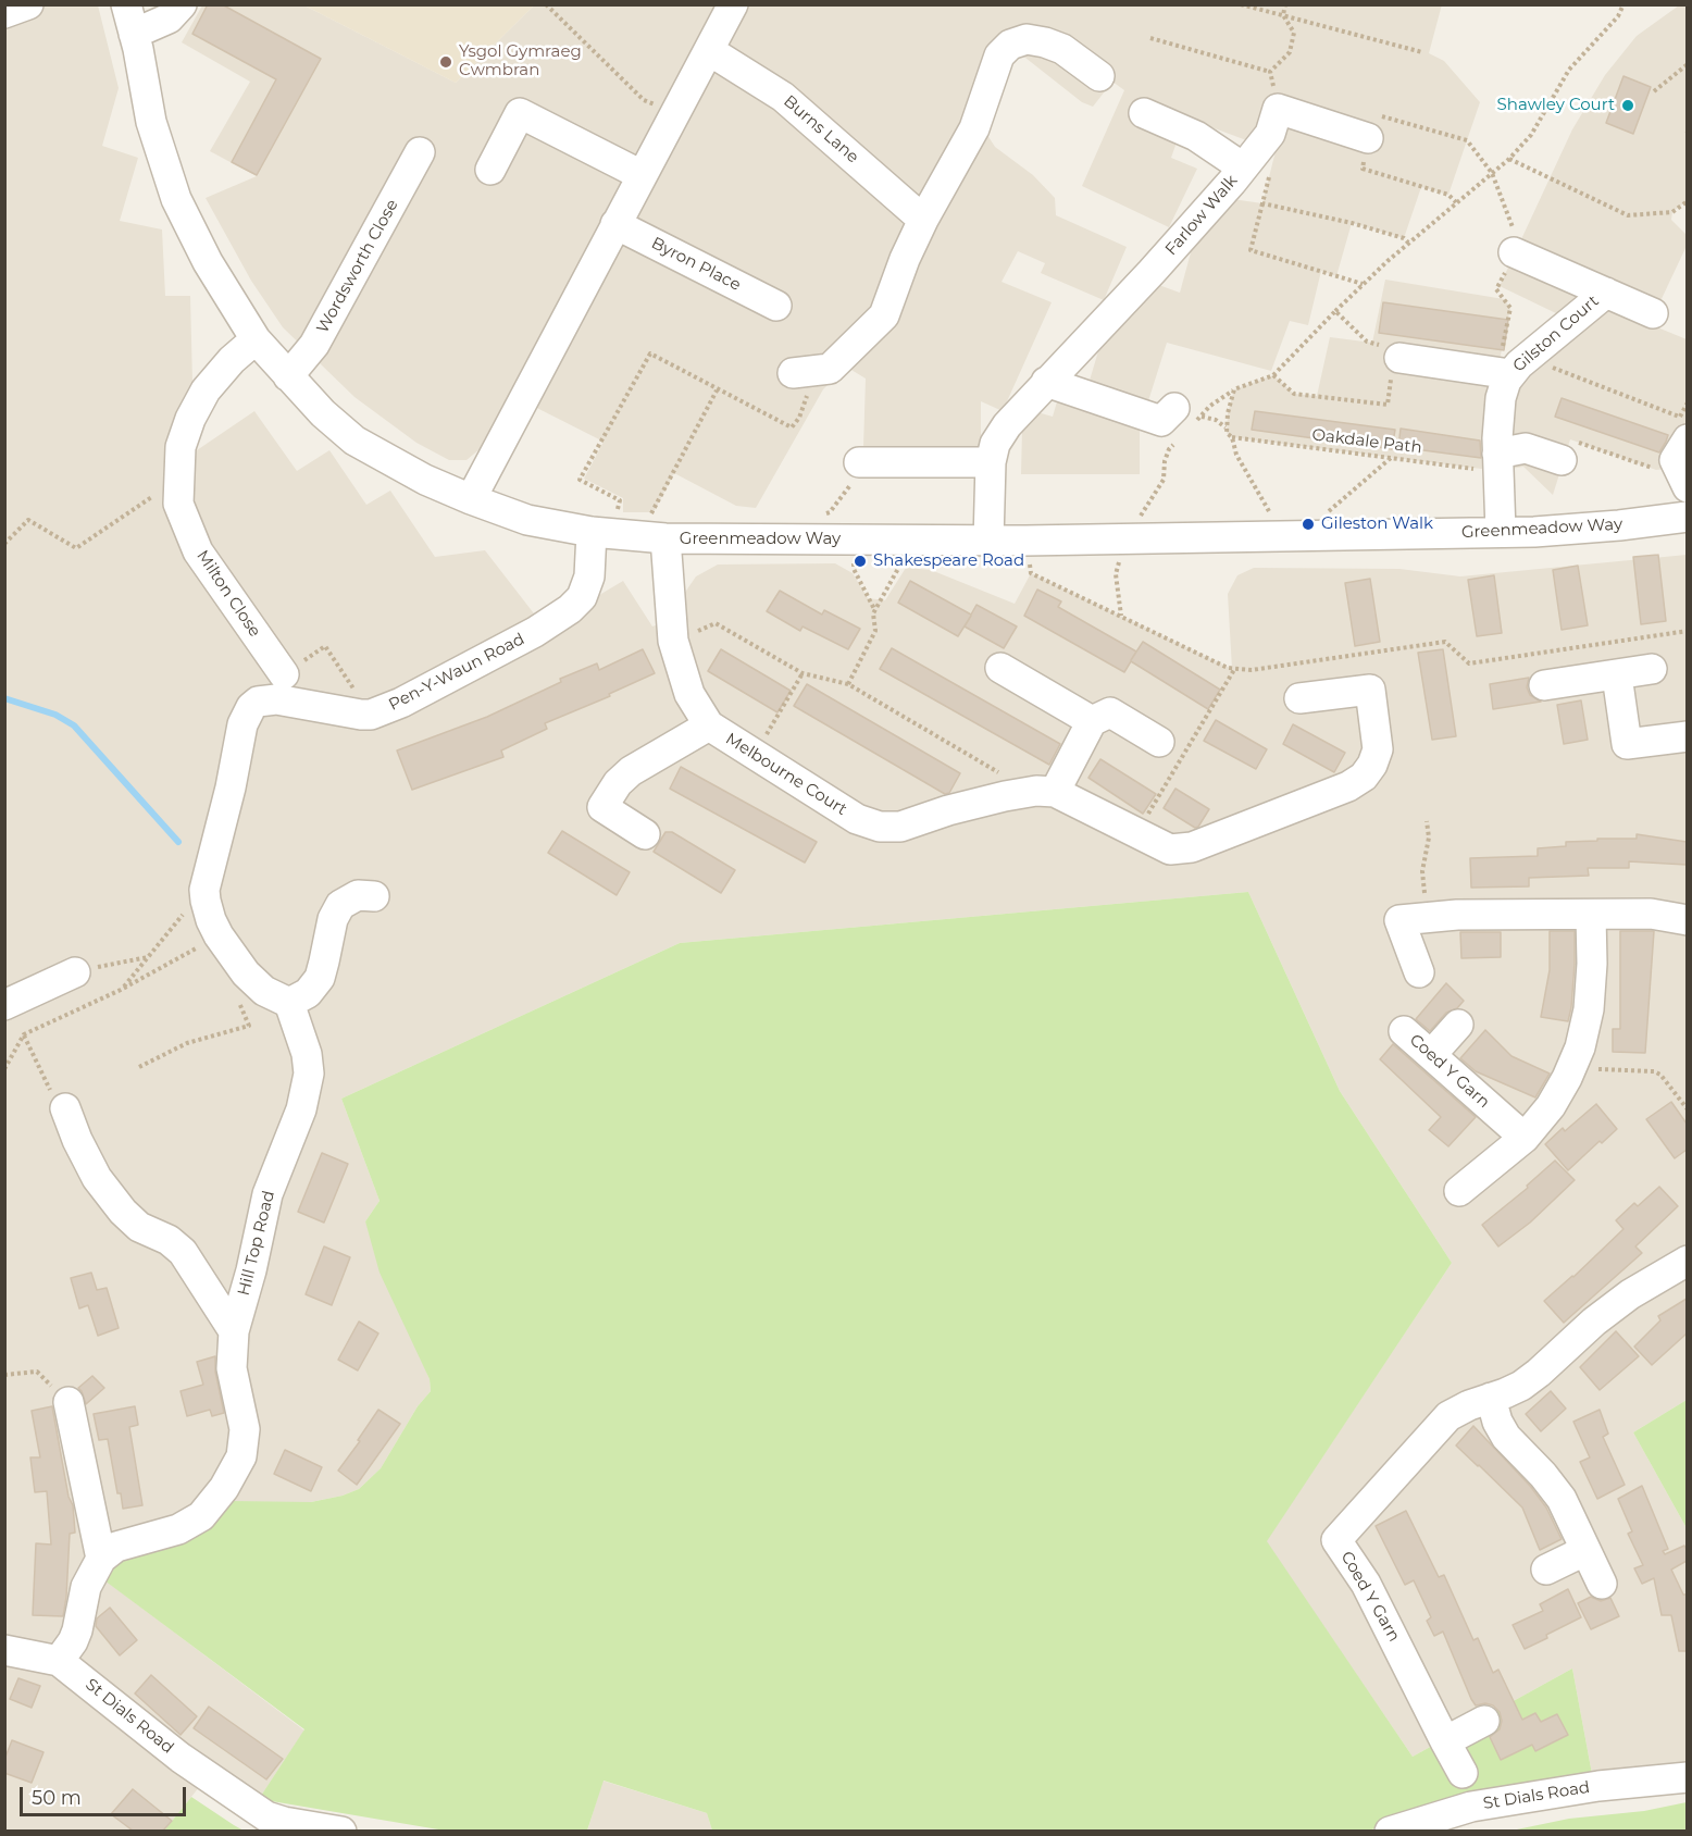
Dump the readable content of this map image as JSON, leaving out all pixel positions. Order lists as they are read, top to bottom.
{
  "streets": {
    "street": [
      "Burns Lane",
      "Farlow Walk",
      "Byron Place",
      "Wordsworth Close",
      "Gilston Court",
      "Greenmeadow Way",
      "Milton Close",
      "Pen-Y-Waun Road",
      "Melbourne Court",
      "Coed Y Garn",
      "Hill Top Road",
      "St Dials Road"
    ],
    "path": ["Oakdale Path"]
  },
  "crossings": [
    ["Farlow Walk", "Greenmeadow Way"],
    ["Wordsworth Close", "Greenmeadow Way"],
    ["Gilston Court", "Oakdale Path"],
    ["Gilston Court", "Greenmeadow Way"],
    ["Greenmeadow Way", "Milton Close"],
    ["Greenmeadow Way", "Pen-Y-Waun Road"],
    ["Greenmeadow Way", "Melbourne Court"]
  ],
  "places": [
    "Ysgol Gymraeg Cwmbran",
    "Shawley Court",
    "Gileston Walk",
    "Shakespeare Road"
  ],
  "scale_bar": "50 m"
}
